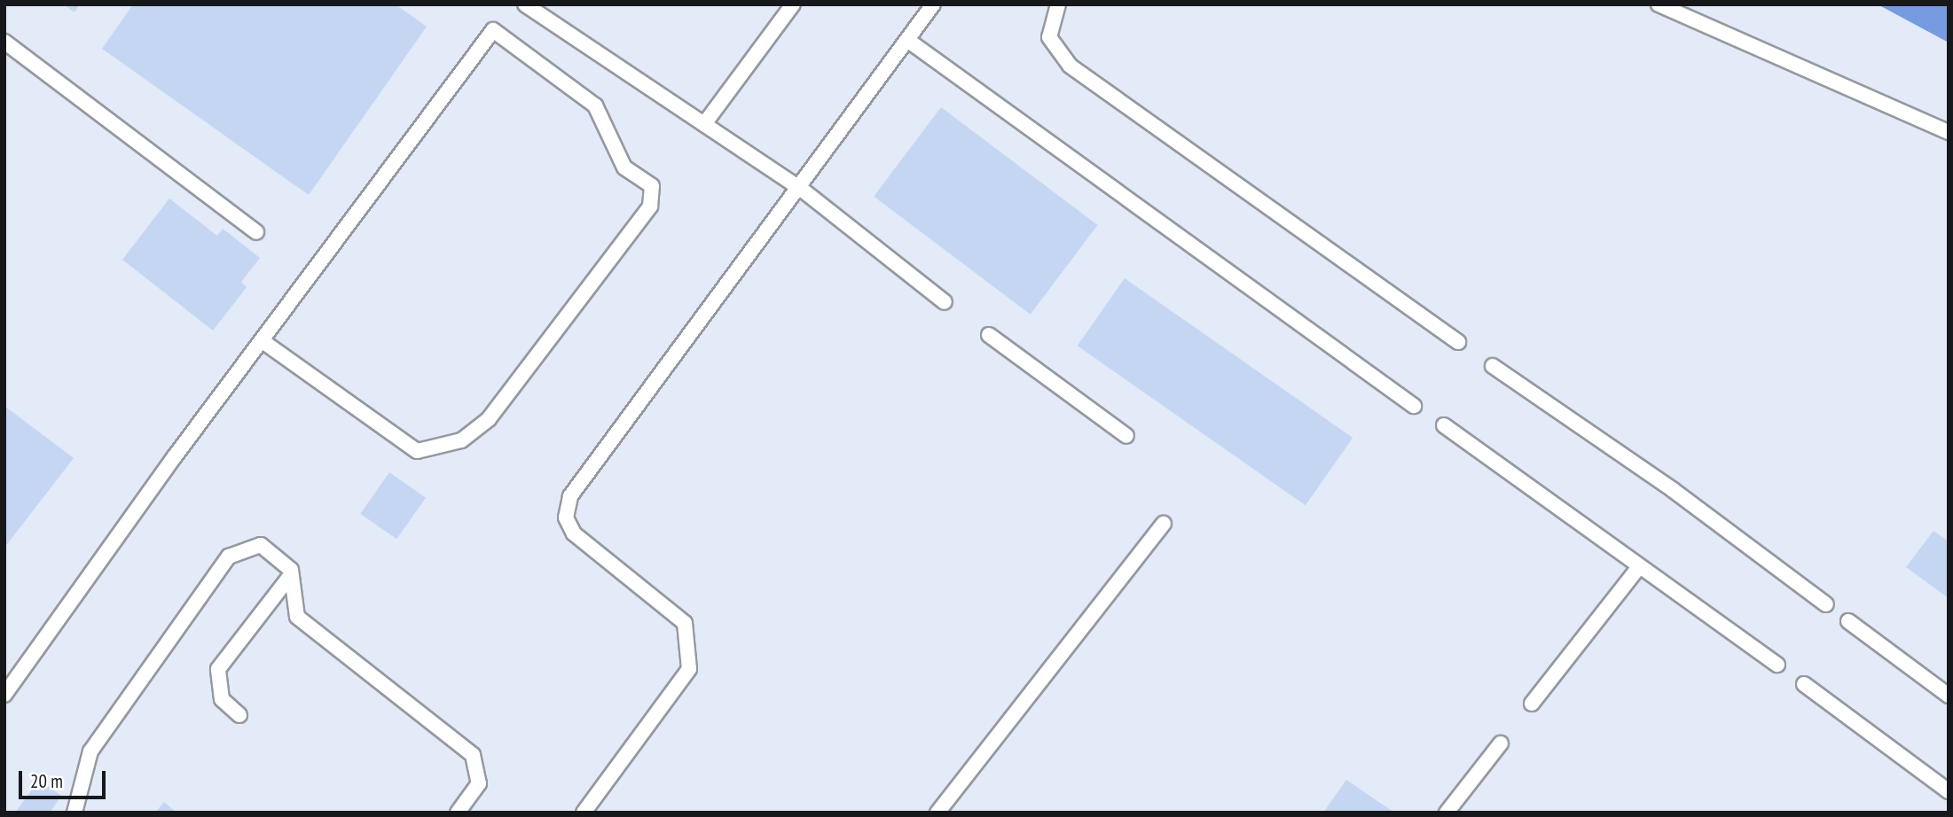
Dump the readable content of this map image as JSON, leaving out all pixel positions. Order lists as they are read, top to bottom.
{
  "scale_bar": "20 m"
}
